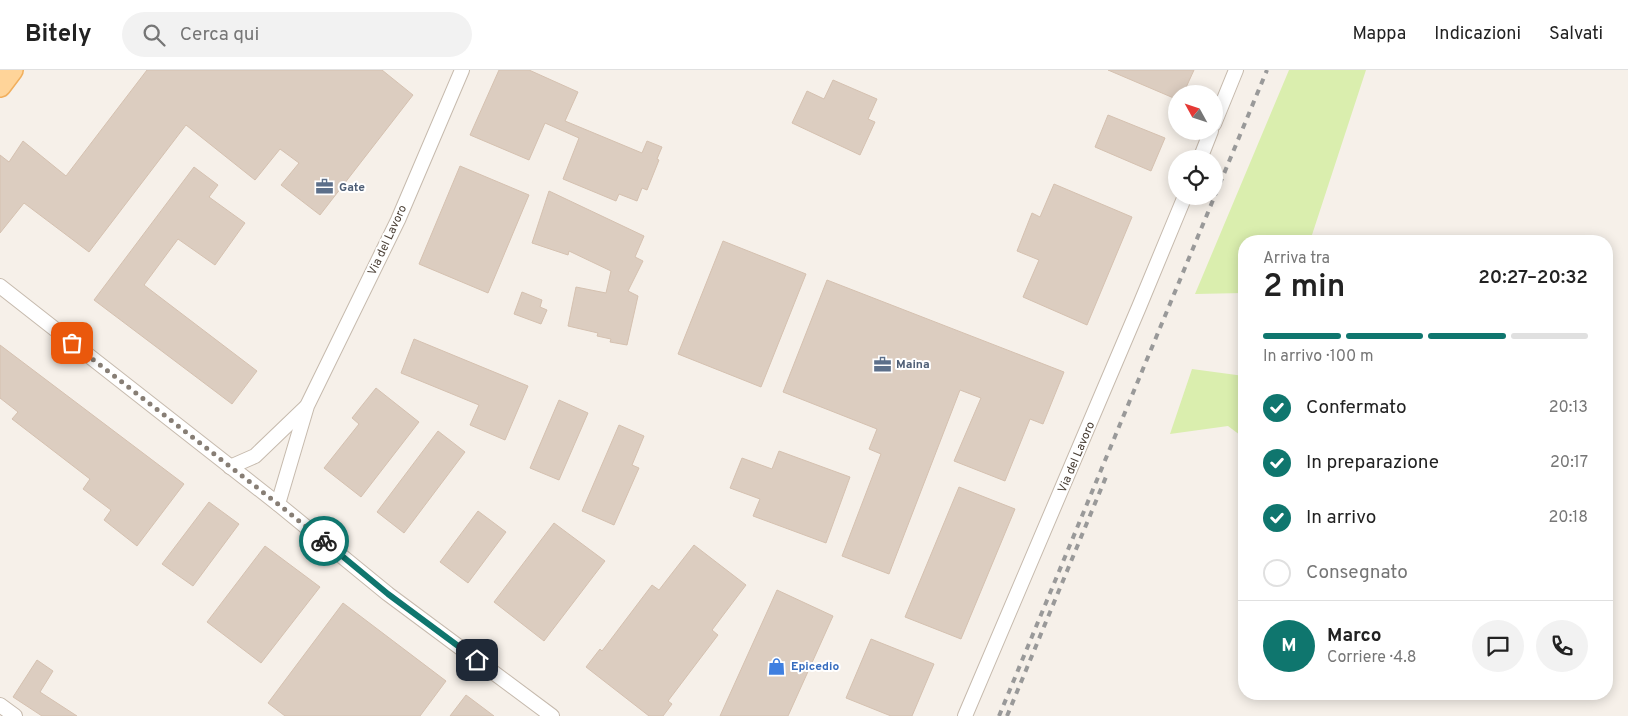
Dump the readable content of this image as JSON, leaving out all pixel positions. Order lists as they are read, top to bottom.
{
  "streets": {
    "street": ["Via del Lavoro"]
  },
  "places": {
    "office": ["Gate", "Maina"],
    "shop": ["Epicedio"]
  },
  "north": "top left",
  "page": {
    "header": "Bitely",
    "search": "Cerca qui",
    "nav": ["Mappa", "Indicazioni", "Salvati"],
    "heading": ["2 min", "Arriva tra", "20:27–20:32"],
    "panel": ["Marco", "Corriere · 4.8"],
    "bar": "In arrivo · 100 m",
    "list": [
      ["Confermato", "20:13"],
      ["In preparazione", "20:17"],
      ["In arrivo", "20:18"],
      "Consegnato"
    ],
    "round": "M"
  }
}
